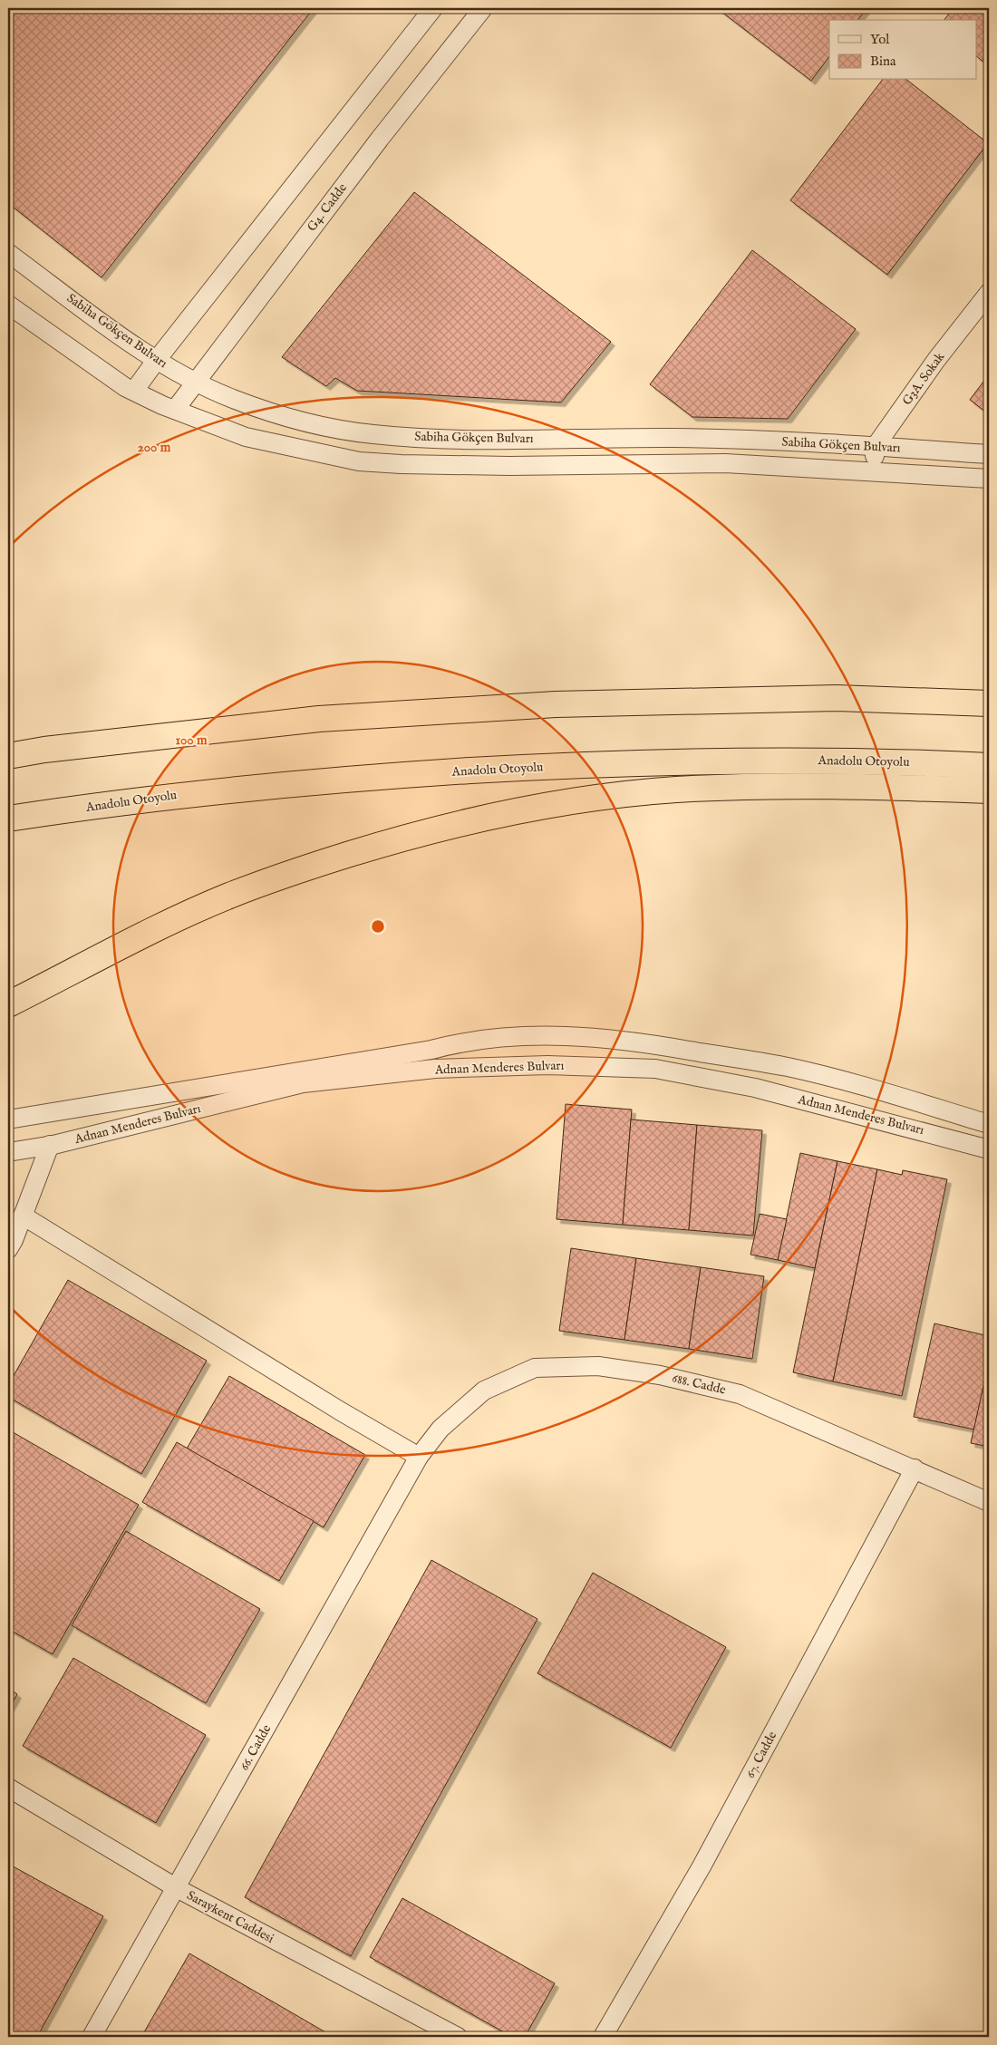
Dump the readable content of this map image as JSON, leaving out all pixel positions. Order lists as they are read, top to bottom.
{
  "streets": {
    "highway": ["Anadolu Otoyolu"],
    "street": [
      "G4. Cadde",
      "Sabiha Gökçen Bulvarı",
      "G3A. Sokak",
      "Adnan Menderes Bulvarı",
      "688. Cadde",
      "66. Cadde",
      "67. Cadde",
      "Saraykent Caddesi"
    ]
  },
  "crossings": [
    ["G4. Cadde", "Sabiha Gökçen Bulvarı"],
    ["Sabiha Gökçen Bulvarı", "G3A. Sokak"],
    ["688. Cadde", "66. Cadde"],
    ["688. Cadde", "67. Cadde"],
    ["66. Cadde", "Saraykent Caddesi"]
  ],
  "legend": ["Yol", "Bina"],
  "rings": ["200 m", "100 m"]
}
